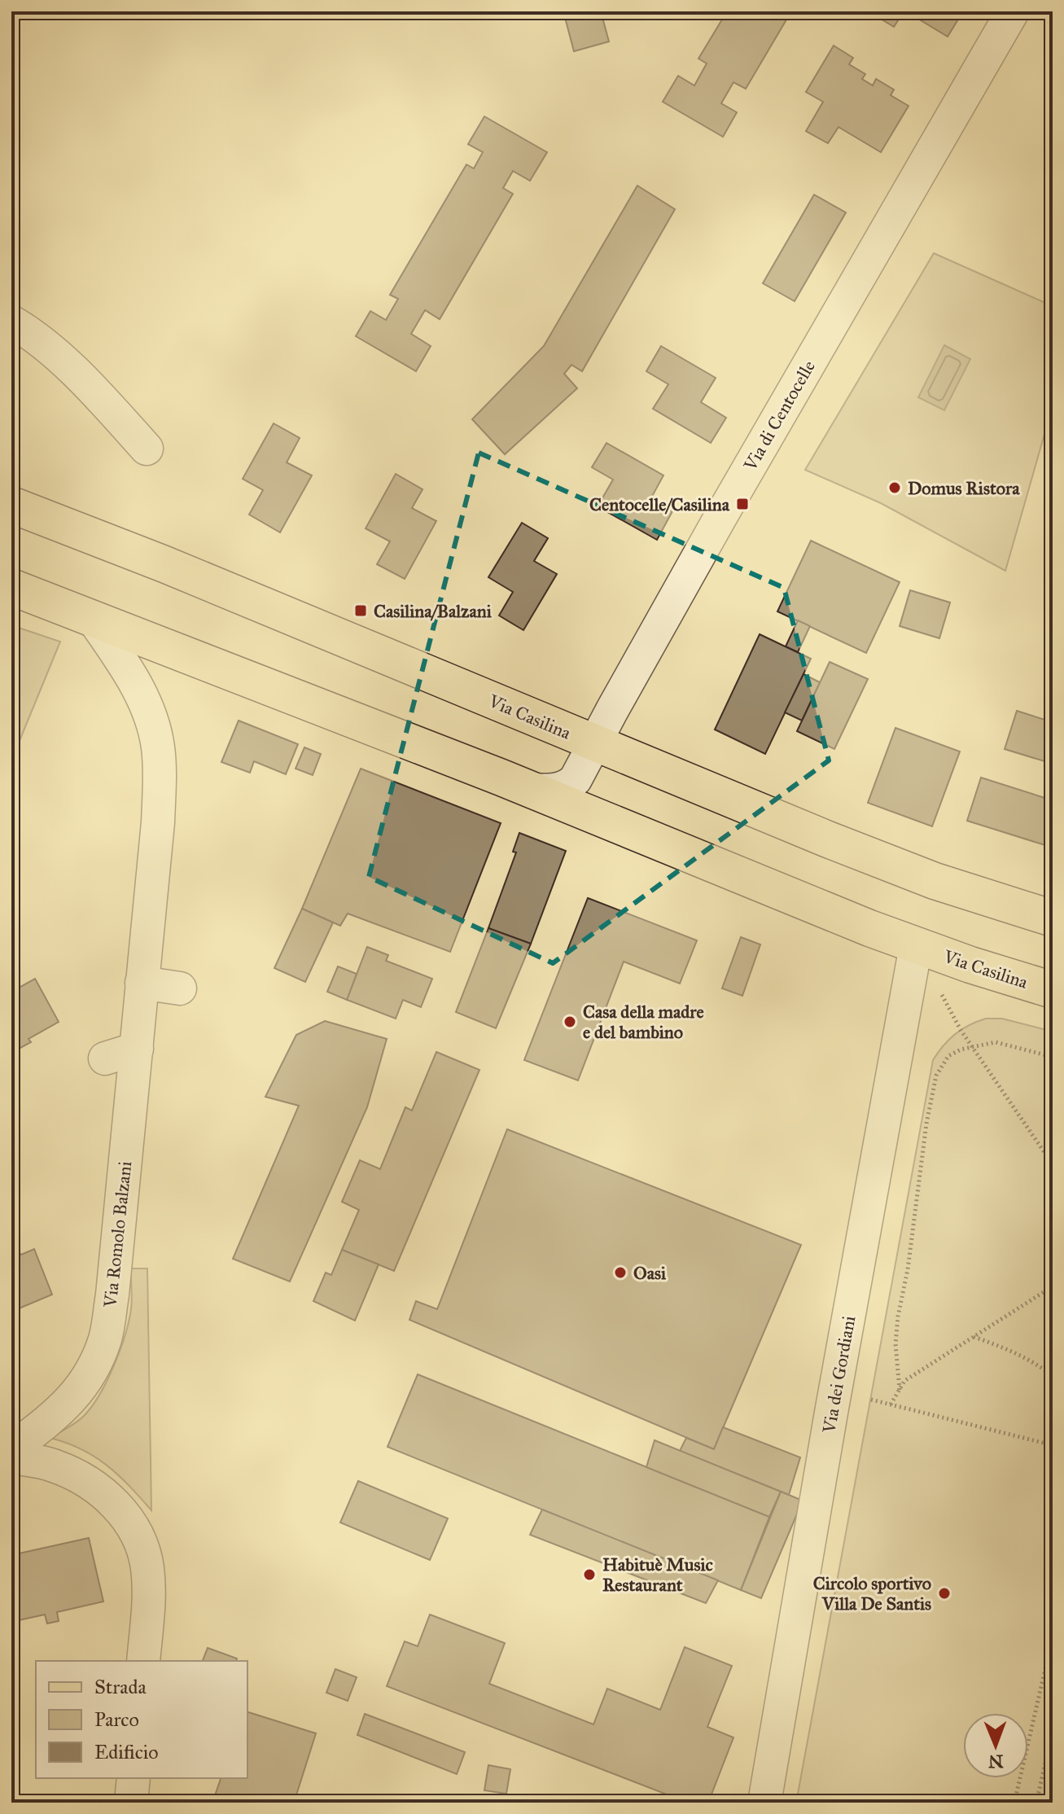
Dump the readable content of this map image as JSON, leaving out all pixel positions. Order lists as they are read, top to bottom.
{
  "streets": {
    "main road": ["Via Casilina"],
    "street": ["Via di Centocelle", "Via Romolo Balzani", "Via dei Gordiani"]
  },
  "crossings": [
    ["Via di Centocelle", "Via Casilina"],
    ["Via Casilina", "Via Romolo Balzani"],
    ["Via Casilina", "Via dei Gordiani"]
  ],
  "places": {
    "other": [
      "Domus Ristora",
      "Casa della madre e del bambino",
      "Oasi",
      "Habituè Music Restaurant",
      "Circolo sportivo Villa De Santis"
    ],
    "transit": ["Centocelle/Casilina", "Casilina/Balzani"]
  },
  "legend": ["Strada", "Parco", "Edificio"],
  "north": "bottom"
}
